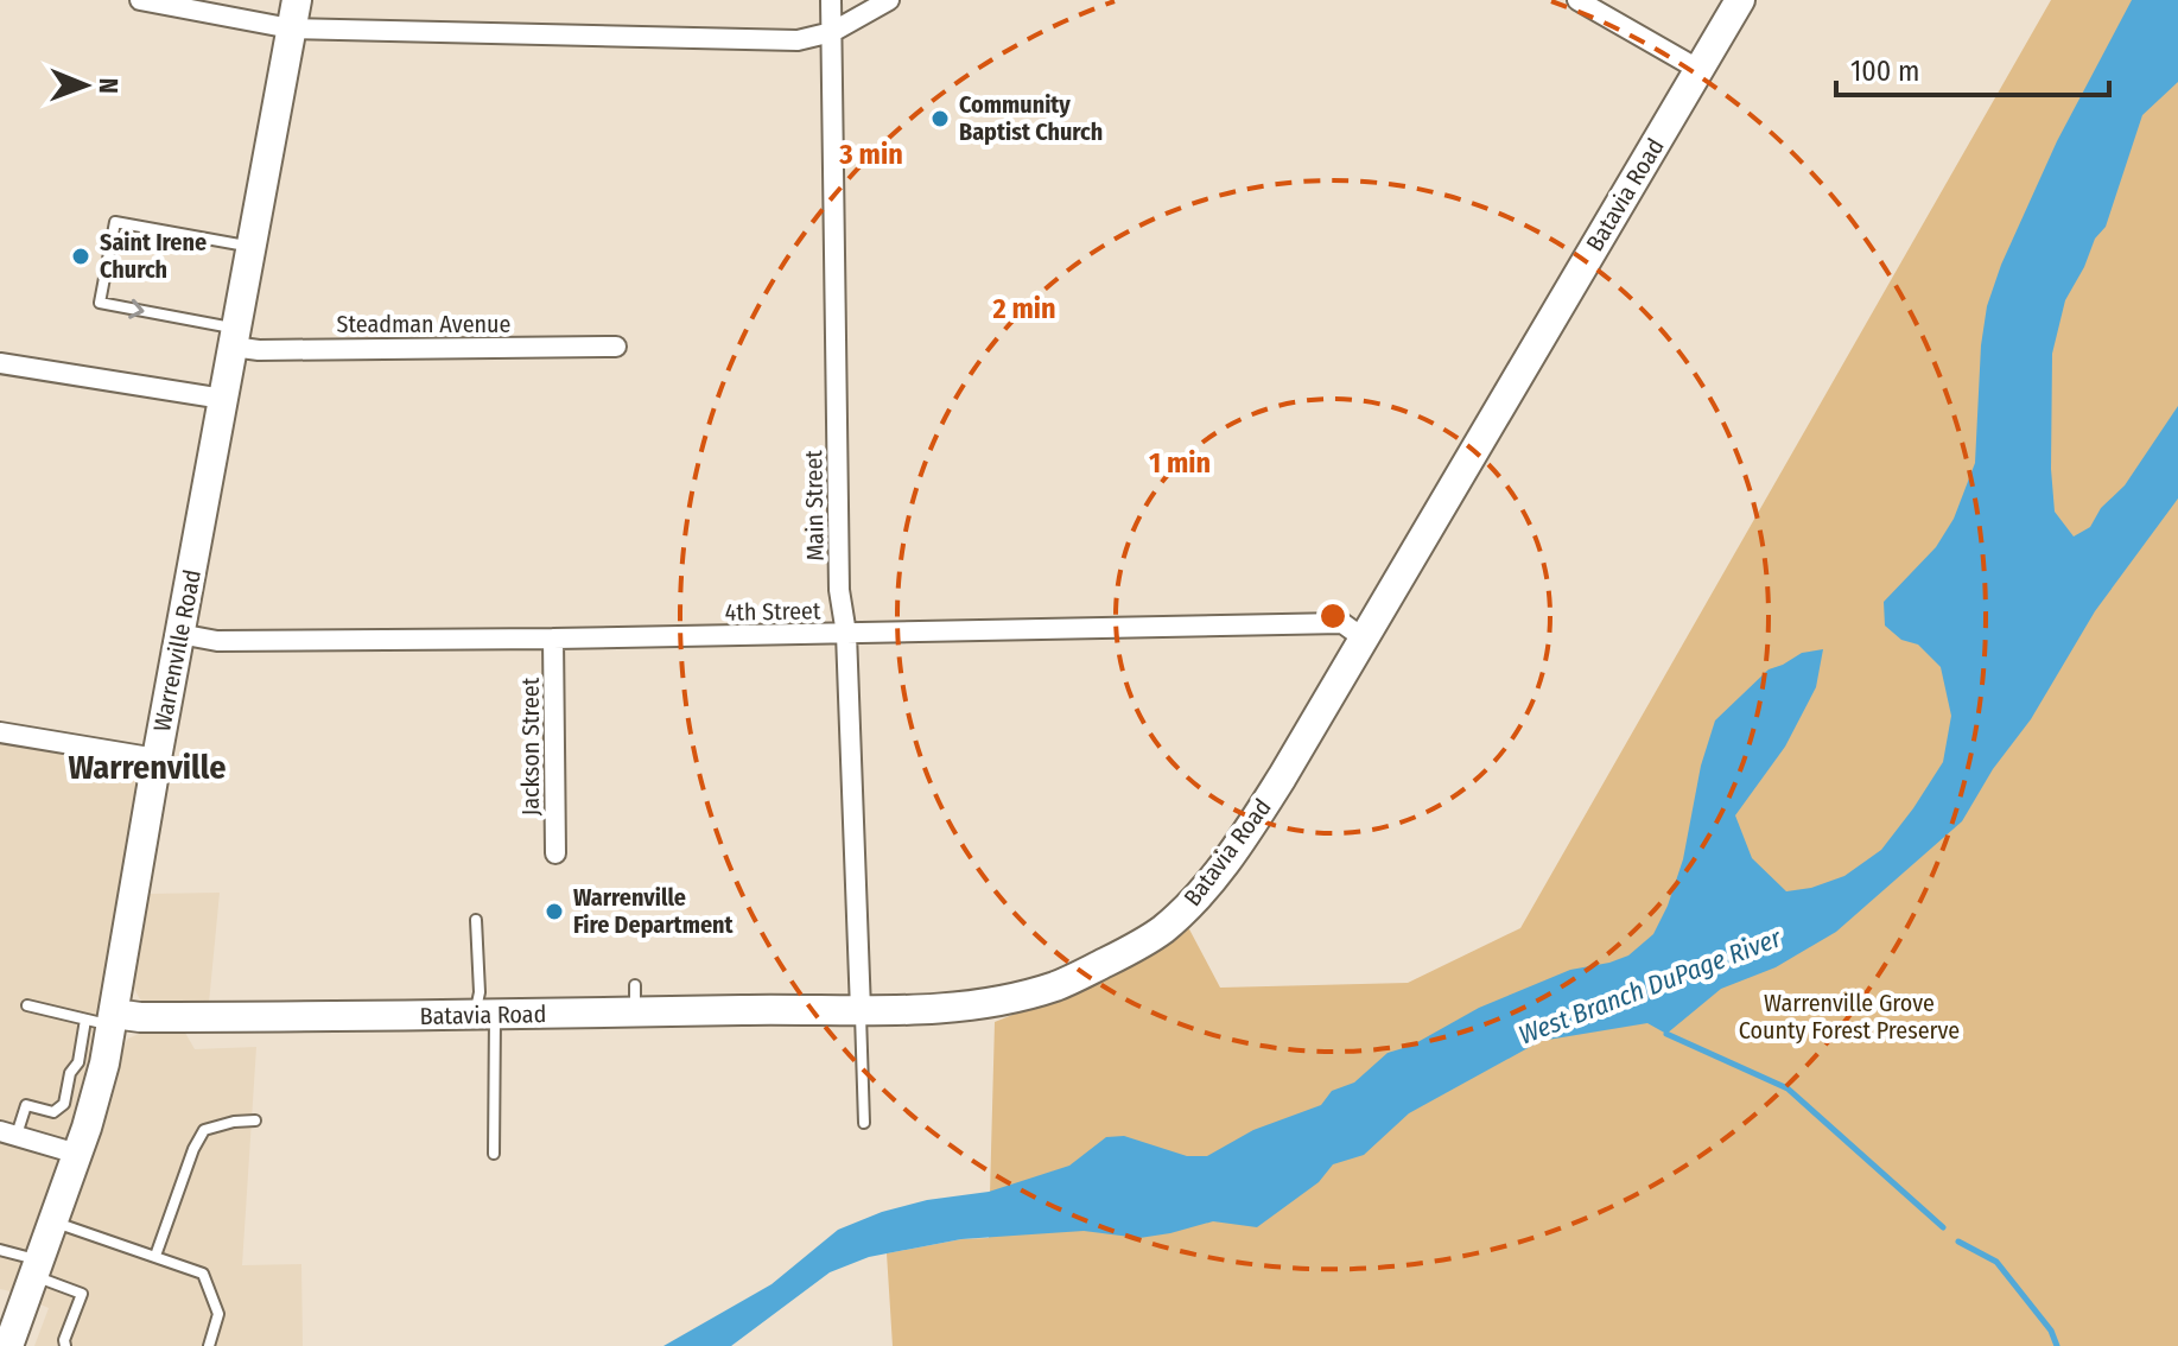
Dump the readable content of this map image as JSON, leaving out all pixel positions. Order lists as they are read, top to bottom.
{
  "streets": {
    "main road": ["Batavia Road", "Warrenville Road"],
    "street": [
      "Steadman Avenue",
      "Main Street",
      "4th Street",
      "Jackson Street"
    ]
  },
  "crossings": [
    ["Batavia Road", "Main Street"],
    ["Batavia Road", "4th Street"],
    ["Batavia Road", "Warrenville Road"],
    ["Steadman Avenue", "Warrenville Road"],
    ["Main Street", "4th Street"],
    ["4th Street", "Warrenville Road"],
    ["4th Street", "Jackson Street"]
  ],
  "districts": ["Warrenville"],
  "water": ["West Branch DuPage River"],
  "parks": ["Warrenville Grove County Forest Preserve"],
  "places": ["Community Baptist Church", "Saint Irene Church", "Warrenville Fire Department"],
  "scale_bar": "100 m",
  "north": "right",
  "rings": ["3 min", "2 min", "1 min"]
}
